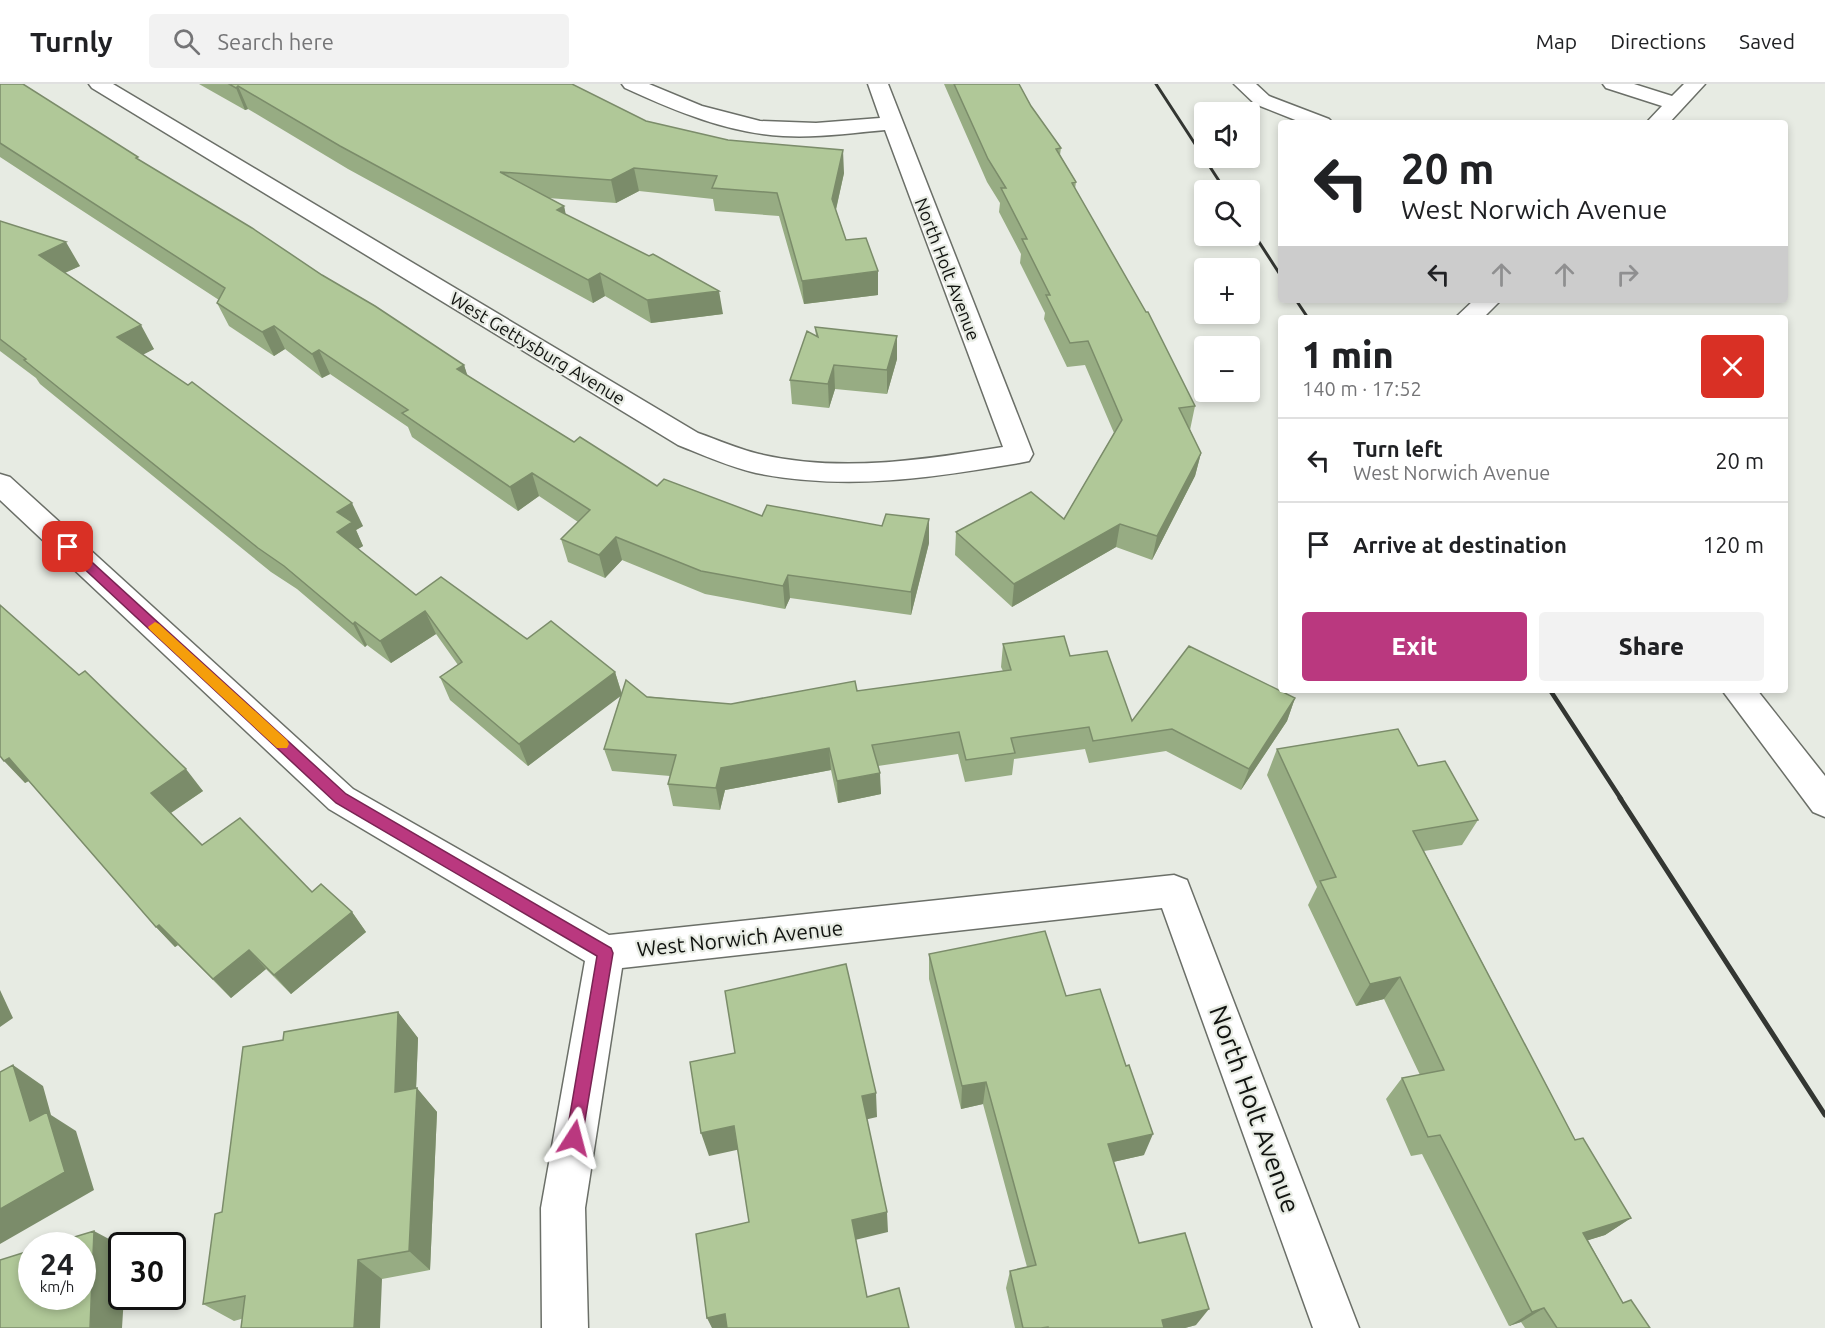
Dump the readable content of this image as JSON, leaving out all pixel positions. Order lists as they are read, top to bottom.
{
  "streets": {
    "street": ["North Holt Avenue", "West Gettysburg Avenue", "West Norwich Avenue"]
  },
  "crossings": [
    ["North Holt Avenue", "West Gettysburg Avenue"],
    ["North Holt Avenue", "West Norwich Avenue"]
  ],
  "page": {
    "header": "Turnly",
    "search": "Search here",
    "nav": ["Map", "Directions", "Saved"],
    "map_buttons": ["+", "−"],
    "turn": ["20 m", "West Norwich Avenue"],
    "heading": ["1 min", "140 m · 17:52"],
    "list": [
      {
        "name": "Turn left",
        "note": "West Norwich Avenue",
        "value": "20 m"
      },
      {
        "name": "Arrive at destination",
        "value": "120 m"
      }
    ],
    "buttons": ["Exit", "Share"],
    "speed": "24 km/h",
    "limit": "30"
  }
}
